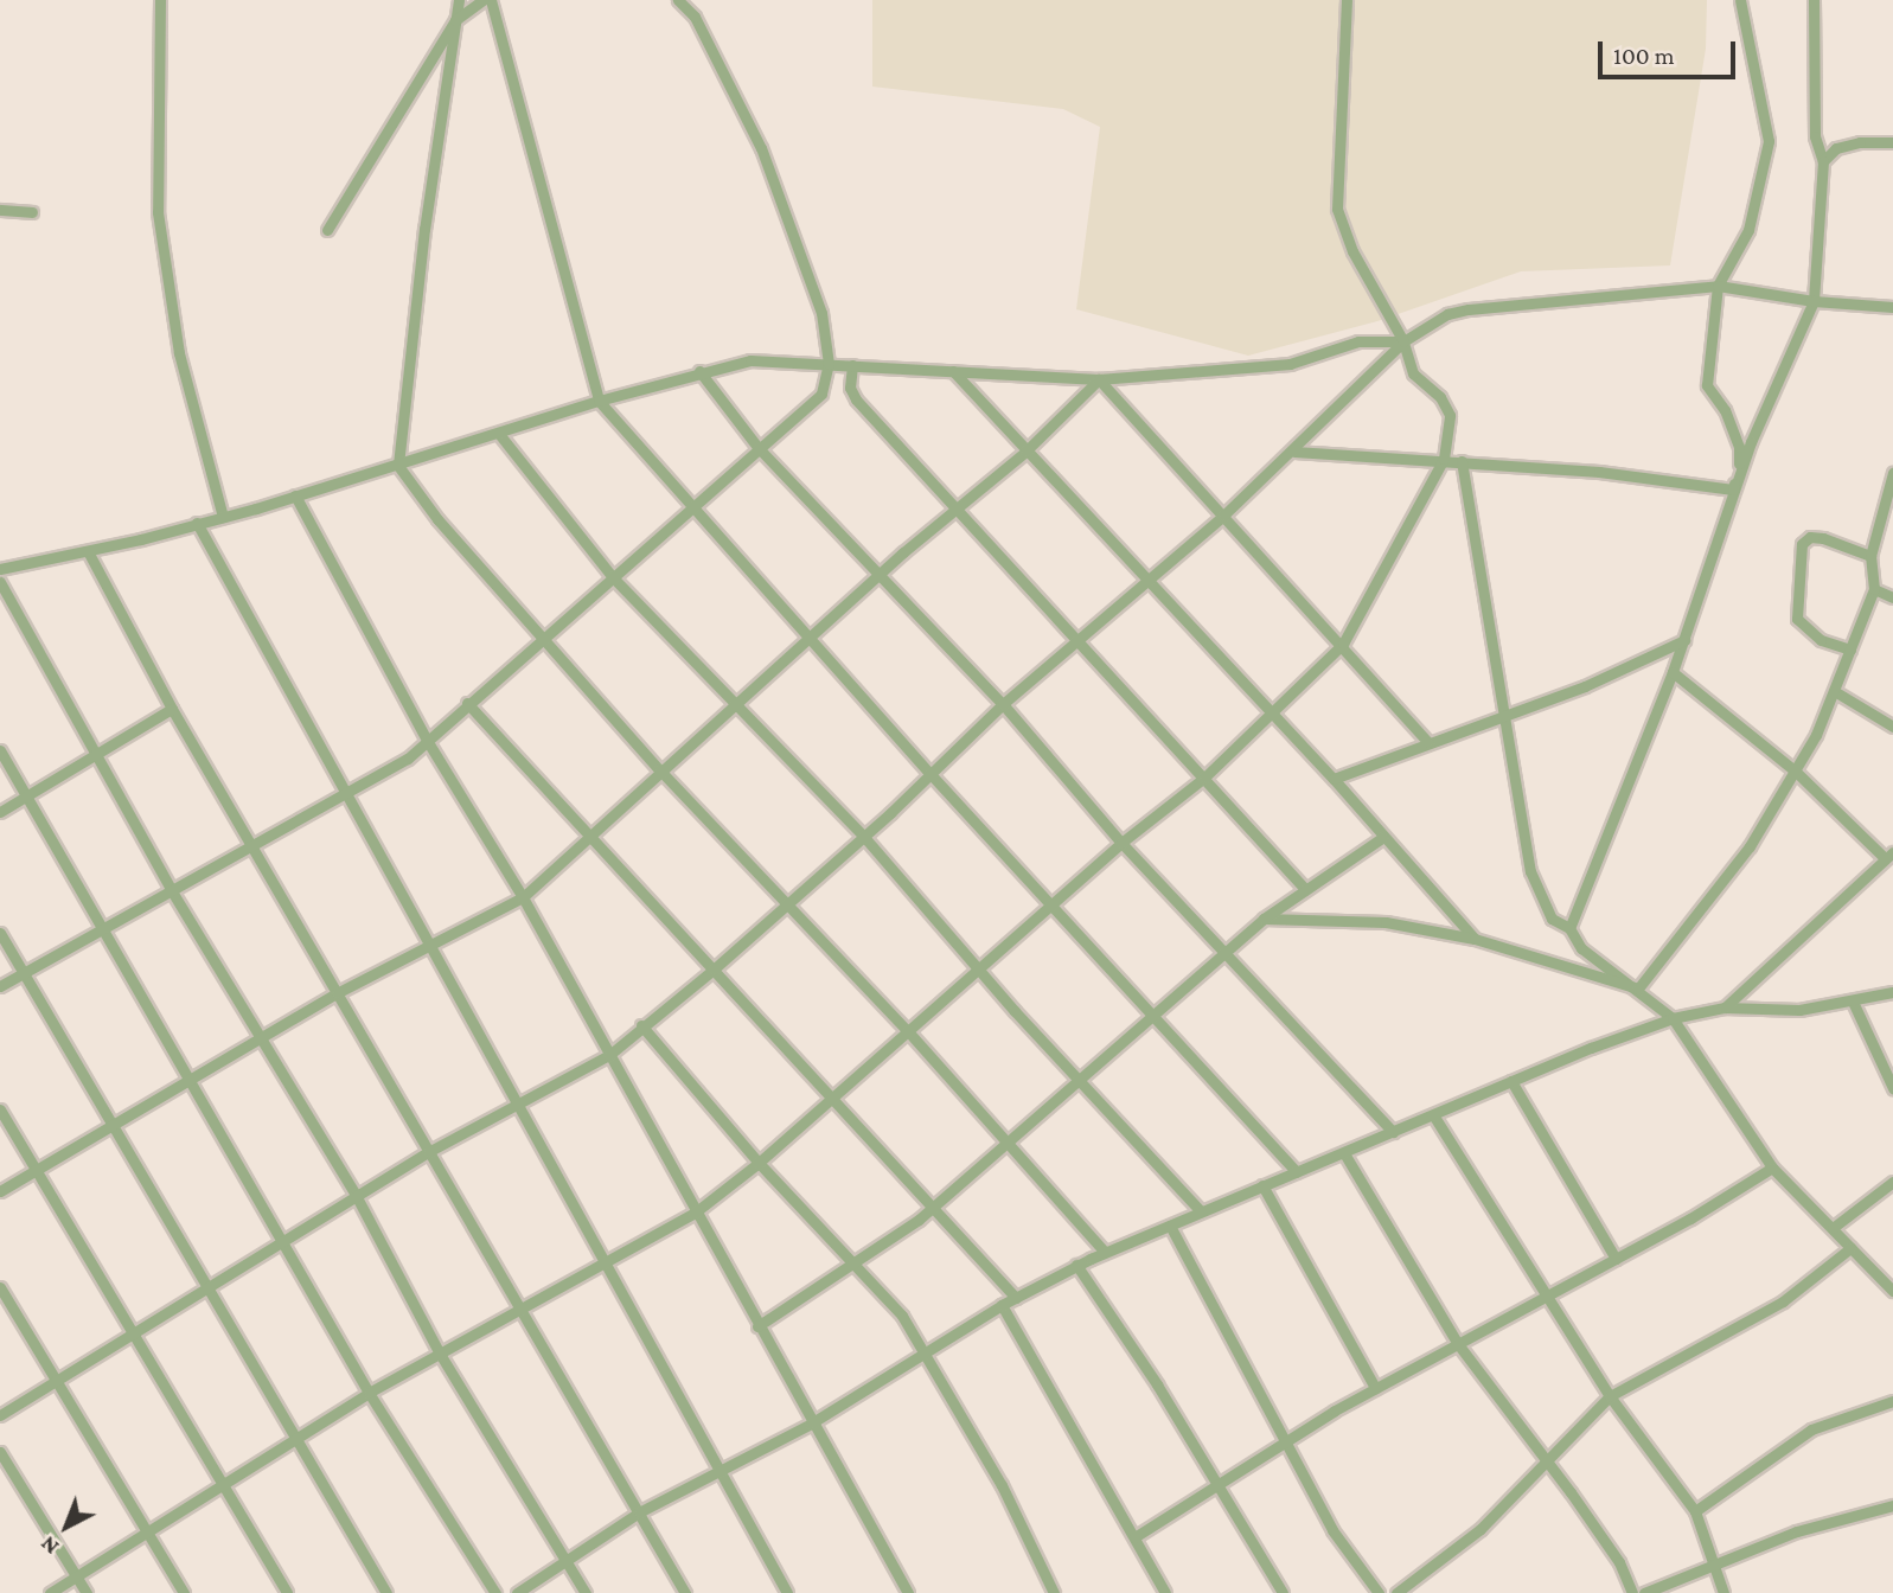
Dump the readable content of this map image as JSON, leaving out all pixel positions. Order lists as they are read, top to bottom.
{
  "scale_bar": "100 m",
  "north": "bottom left"
}
